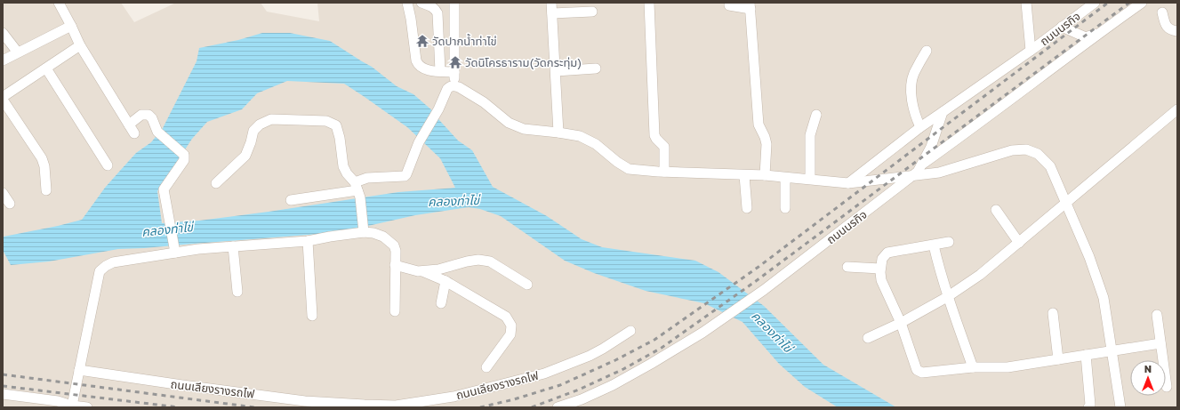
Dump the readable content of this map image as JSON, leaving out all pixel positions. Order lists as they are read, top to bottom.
{
  "streets": {
    "street": ["ถนนนรกิจ", "ถนนเลียงรางรถไฟ"]
  },
  "water": ["คลองท่าไข่"],
  "places": {
    "temple": ["วัดปากน้ำท่าไข่", "วัดนิโครธาราม(วัดกระทุ่ม)"]
  },
  "north": "top"
}
